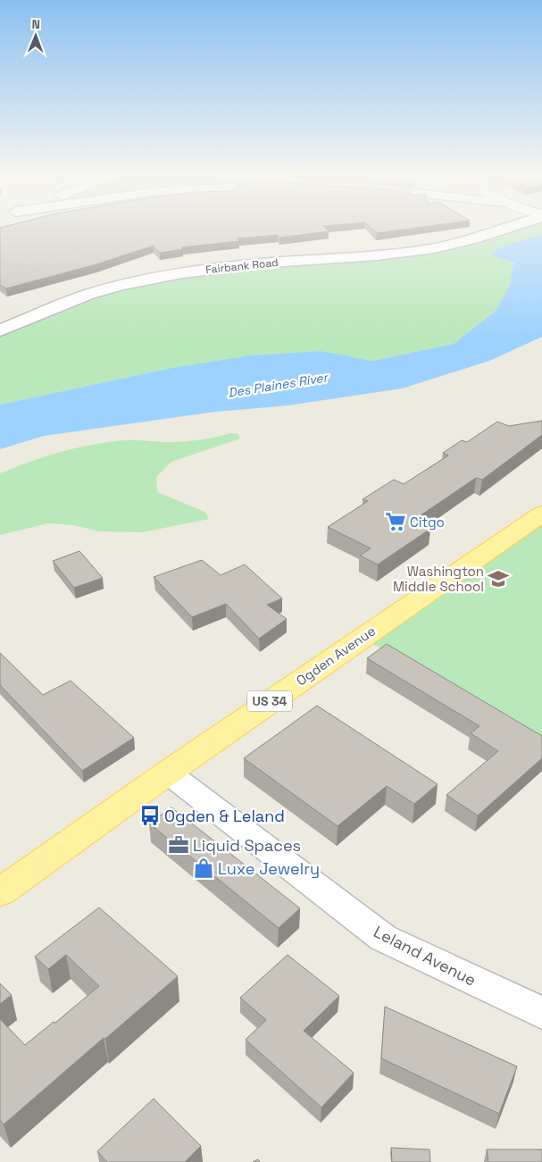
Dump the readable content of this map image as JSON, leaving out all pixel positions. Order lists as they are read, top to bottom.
{
  "streets": {
    "main road": ["Ogden Avenue", "US 34"],
    "street": ["Fairbank Road", "Leland Avenue"]
  },
  "crossings": [
    ["Ogden Avenue", "Leland Avenue"]
  ],
  "water": ["Des Plaines River"],
  "places": {
    "supermarket": ["Citgo"],
    "school or university": ["Washington Middle School"],
    "bus stop": ["Ogden & Leland"],
    "office": ["Liquid Spaces"],
    "shop": ["Luxe Jewelry"]
  },
  "north": "top"
}
